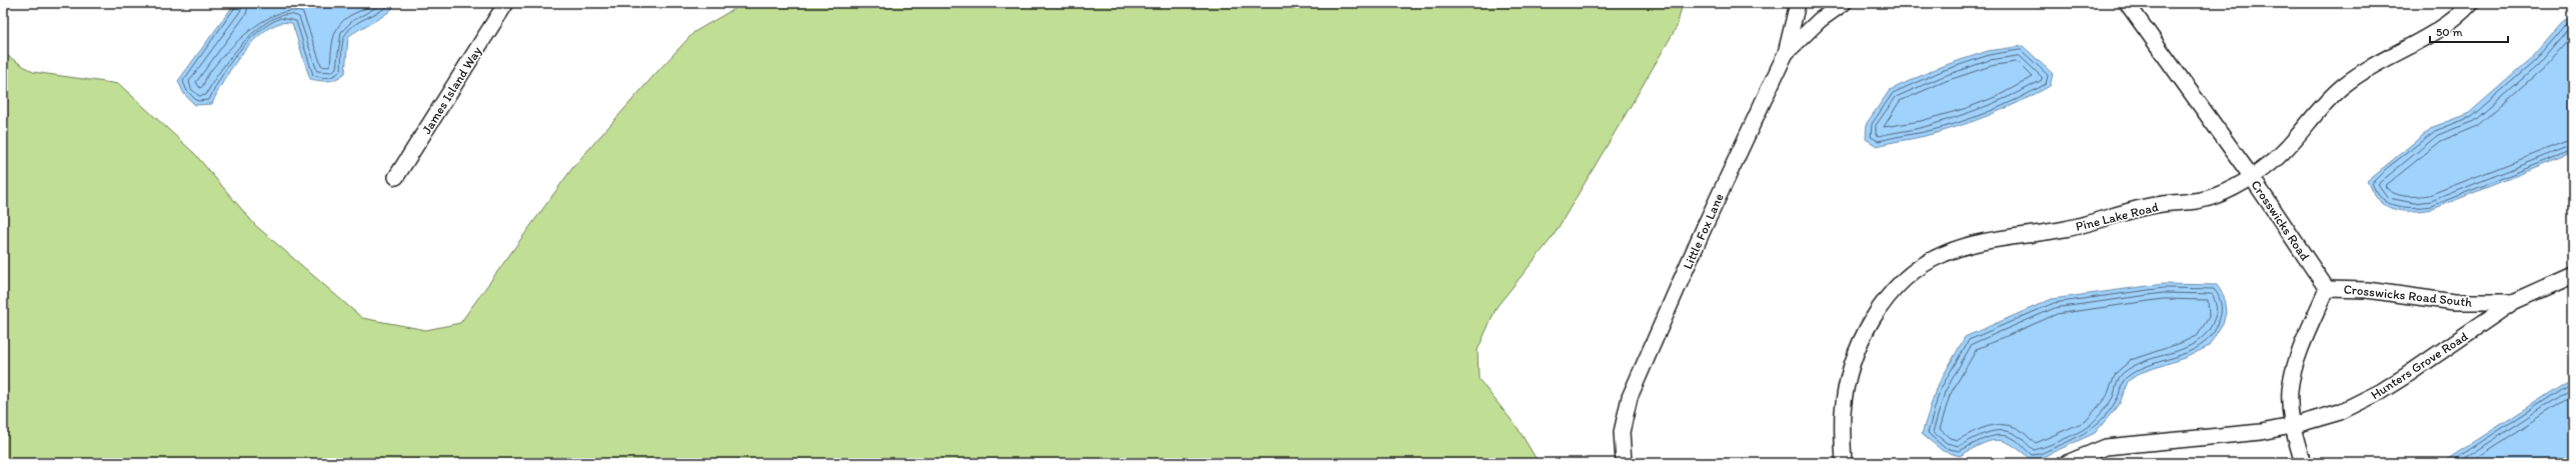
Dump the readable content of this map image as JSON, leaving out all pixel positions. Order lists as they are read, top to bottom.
{
  "streets": {
    "street": [
      "James Island Way",
      "Pine Lake Road",
      "Crosswicks Road",
      "Little Fox Lane",
      "Crosswicks Road South",
      "Hunters Grove Road"
    ]
  },
  "crossings": [
    ["Pine Lake Road", "Crosswicks Road"],
    ["Crosswicks Road", "Crosswicks Road South"],
    ["Crosswicks Road South", "Hunters Grove Road"]
  ],
  "scale_bar": "50 m"
}
